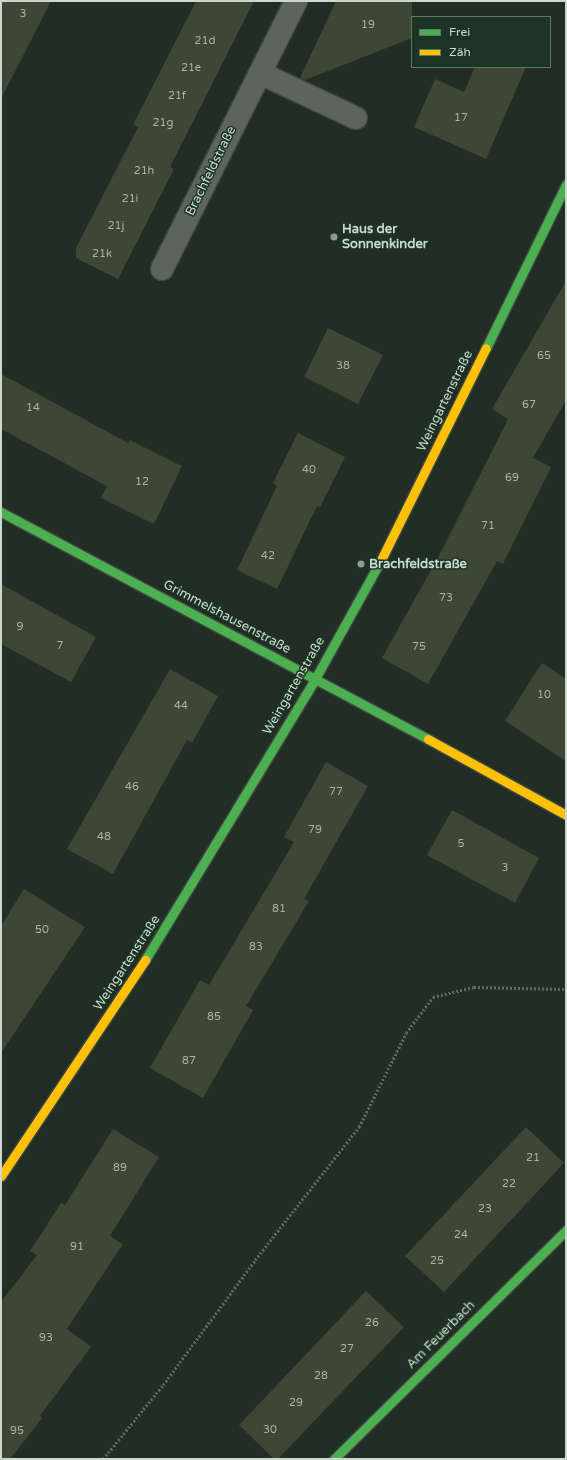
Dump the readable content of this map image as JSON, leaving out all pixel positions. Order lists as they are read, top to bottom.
{
  "streets": {
    "street": [
      "Brachfeldstraße",
      "Weingartenstraße",
      "Grimmelshausenstraße",
      "Am Feuerbach"
    ]
  },
  "crossings": [
    ["Weingartenstraße", "Grimmelshausenstraße"]
  ],
  "places": ["Haus der Sonnenkinder", "Brachfeldstraße"],
  "house_numbers": [
    "3",
    "19",
    "21d",
    "21e",
    "21f",
    "17",
    "21g",
    "21h",
    "21i",
    "21j",
    "21k",
    "65",
    "38",
    "67",
    "14",
    "40",
    "69",
    "12",
    "71",
    "42",
    "73",
    "9",
    "7",
    "75",
    "10",
    "44",
    "46",
    "77",
    "79",
    "48",
    "5",
    "3",
    "81",
    "50",
    "83",
    "85",
    "87",
    "21",
    "89",
    "22",
    "23",
    "24",
    "91",
    "25",
    "26",
    "93",
    "27",
    "28",
    "29",
    "30",
    "95"
  ],
  "legend": ["Frei", "Zäh"]
}
